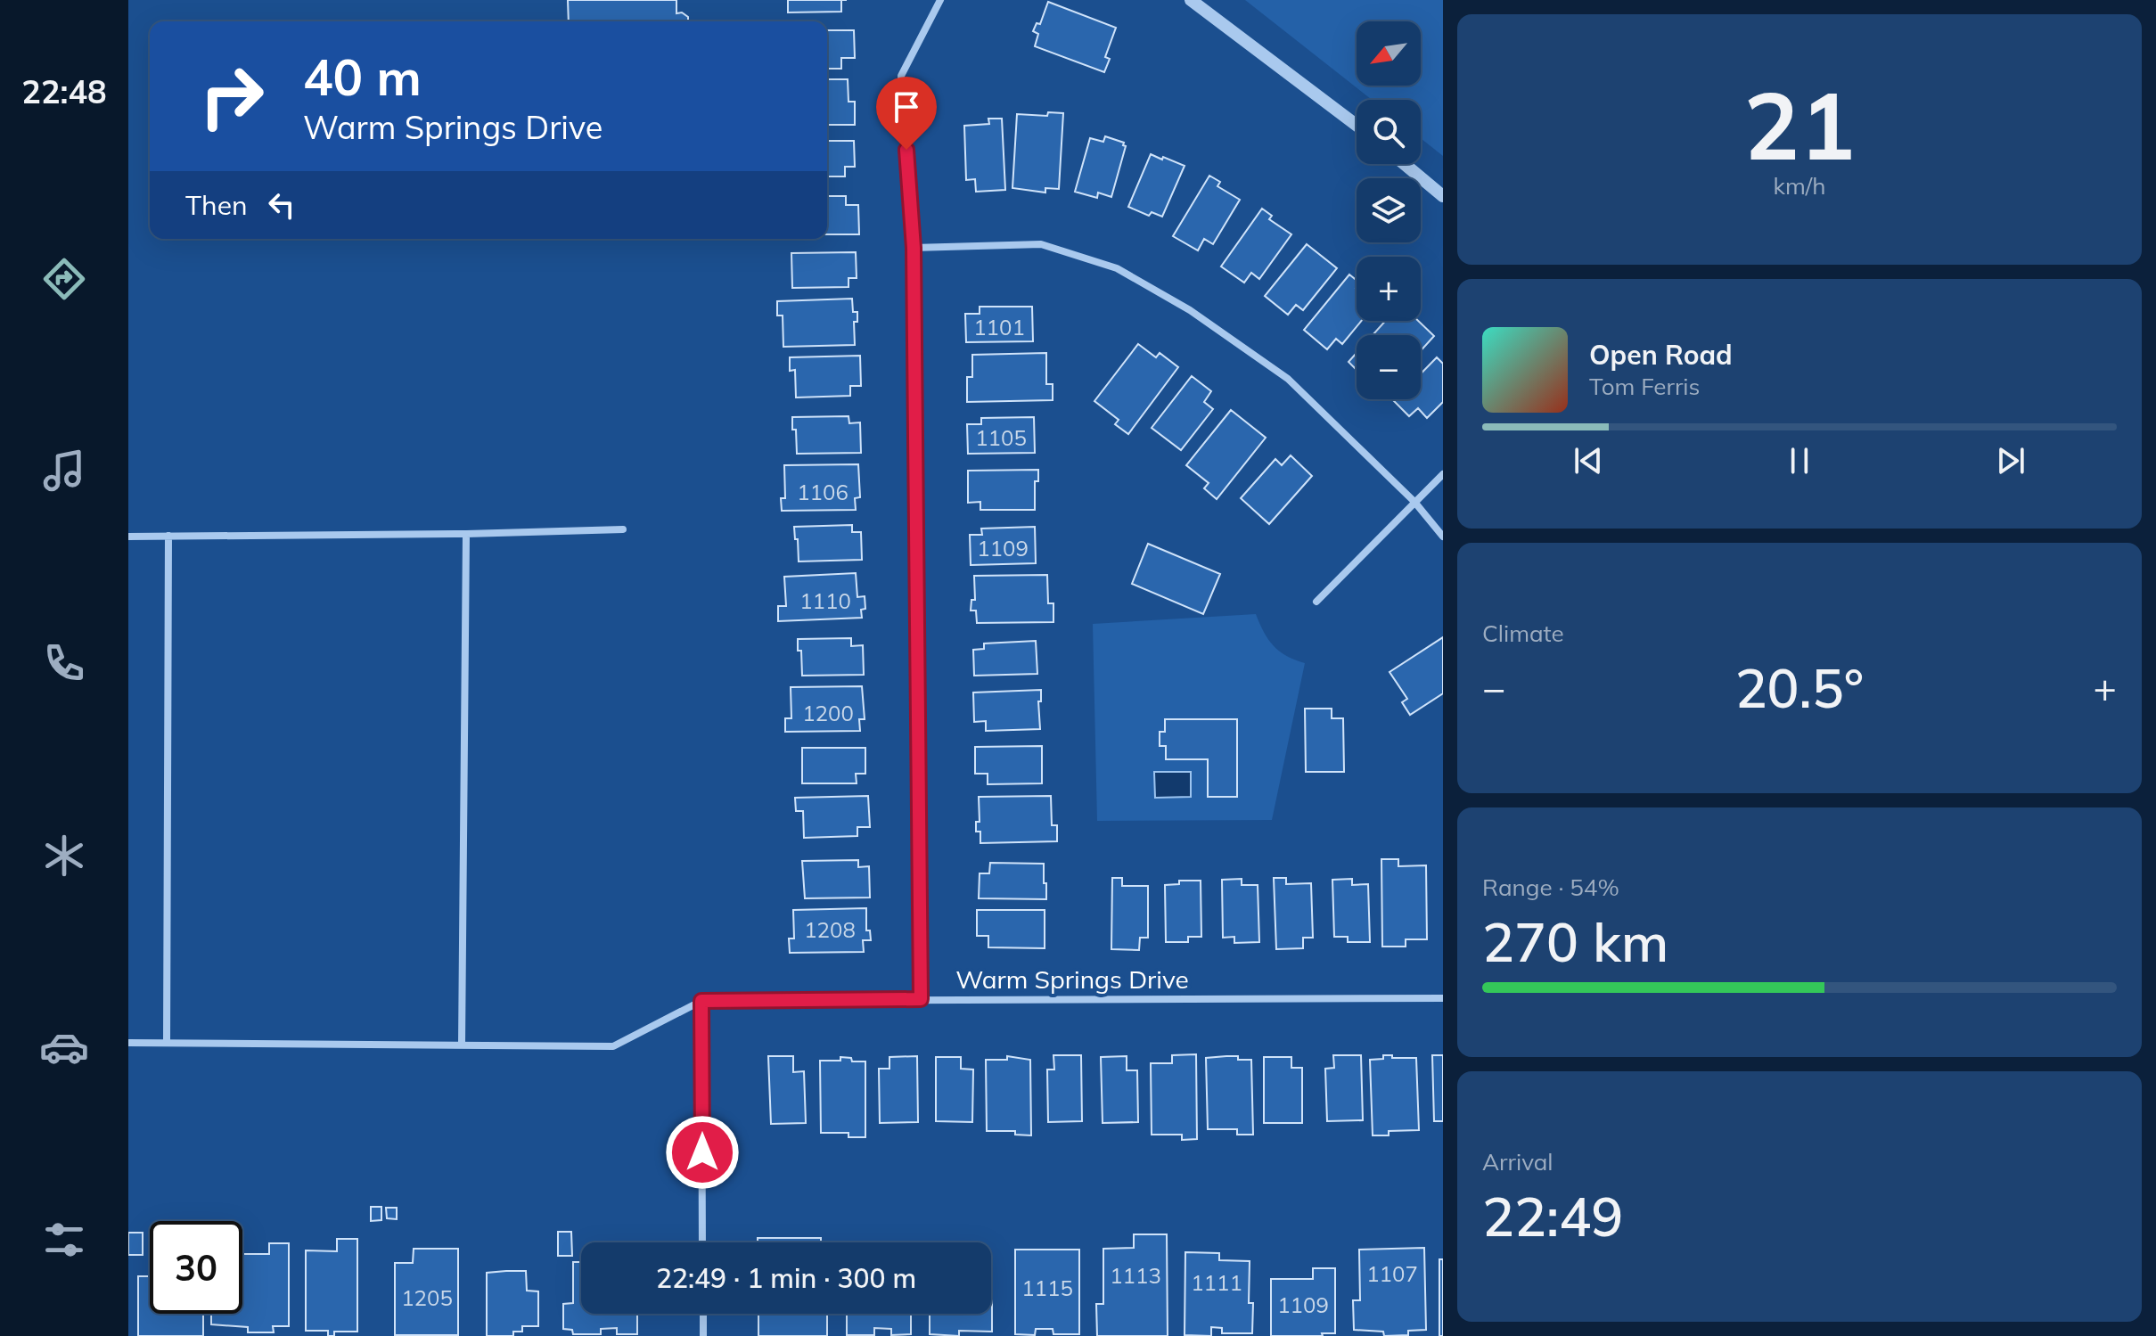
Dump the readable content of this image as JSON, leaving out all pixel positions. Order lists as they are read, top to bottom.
{
  "streets": {
    "street": ["Warm Springs Drive"]
  },
  "house_numbers": [
    "1101",
    "1105",
    "1106",
    "1109",
    "1110",
    "1200",
    "1208",
    "1107",
    "1113",
    "1111",
    "1115",
    "1205",
    "1109"
  ],
  "north": "bottom left",
  "page": {
    "tabs": "22:48",
    "tile": [
      ["21", "km/h"],
      "Climate",
      ["Range · 54%", "270 km"],
      ["Arrival", "22:49"]
    ],
    "map_buttons": ["+", "−"],
    "turn": ["40 m", "Warm Springs Drive"],
    "then": "Then",
    "song": ["Open Road", "Tom Ferris"],
    "heat": ["−", "20.5°", "+"],
    "limit": "30",
    "trip": "22:49 · 1 min · 300 m"
  }
}
